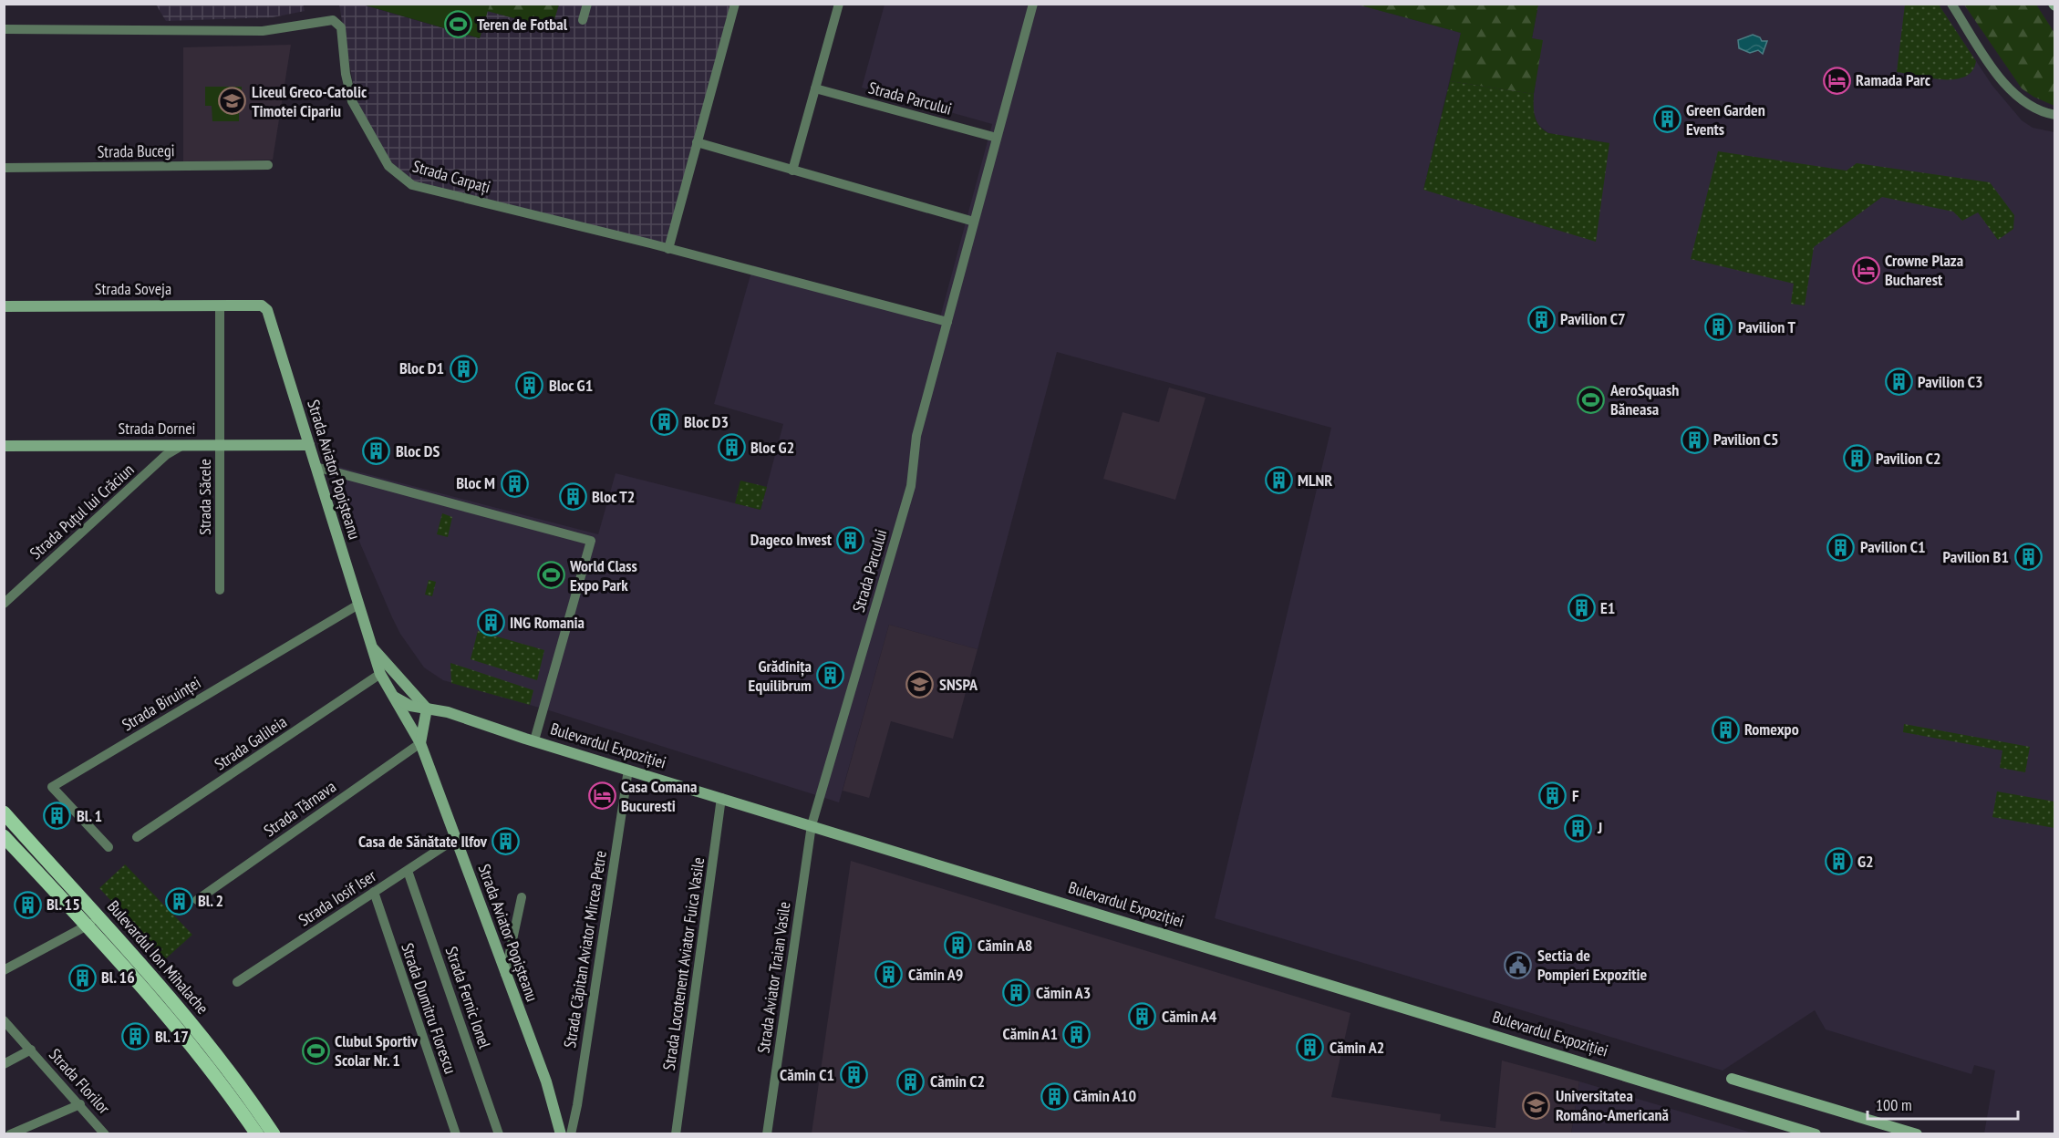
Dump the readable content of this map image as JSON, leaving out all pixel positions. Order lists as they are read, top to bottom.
{
  "streets": {
    "main road": ["Bulevardul Ion Mihalache"],
    "street": [
      "Strada Parcului",
      "Strada Bucegi",
      "Strada Carpați",
      "Strada Soveja",
      "Strada Dornei",
      "Strada Aviator Popișteanu",
      "Strada Săcele",
      "Strada Puțul lui Crăciun",
      "Strada Biruinței",
      "Strada Galileia",
      "Bulevardul Expoziției",
      "Strada Târnava",
      "Strada Iosif Iser",
      "Strada Căpitan Aviator Mircea Petre",
      "Strada Locotenent Aviator Fuica Vasile",
      "Strada Aviator Traian Vasile",
      "Strada Fernic Ionel",
      "Strada Dumitru Florescu",
      "Strada Florilor"
    ]
  },
  "crossings": [
    ["Strada Parcului", "Bulevardul Expoziției"],
    ["Strada Parcului", "Strada Aviator Traian Vasile"],
    ["Strada Soveja", "Strada Aviator Popișteanu"],
    ["Strada Soveja", "Strada Săcele"],
    ["Strada Dornei", "Strada Aviator Popișteanu"],
    ["Strada Dornei", "Strada Săcele"],
    ["Strada Dornei", "Strada Puțul lui Crăciun"],
    ["Strada Aviator Popișteanu", "Strada Biruinței"],
    ["Strada Aviator Popișteanu", "Strada Galileia"],
    ["Strada Aviator Popișteanu", "Bulevardul Expoziției"],
    ["Strada Aviator Popișteanu", "Strada Târnava"],
    ["Strada Aviator Popișteanu", "Strada Iosif Iser"],
    ["Bulevardul Expoziției", "Strada Căpitan Aviator Mircea Petre"],
    ["Bulevardul Expoziției", "Strada Locotenent Aviator Fuica Vasile"],
    ["Bulevardul Expoziției", "Strada Aviator Traian Vasile"],
    ["Strada Iosif Iser", "Strada Fernic Ionel"],
    ["Strada Iosif Iser", "Strada Dumitru Florescu"]
  ],
  "places": {
    "sports": [
      "Teren de Fotbal",
      "AeroSquash Băneasa",
      "World Class Expo Park",
      "Clubul Sportiv Scolar Nr. 1"
    ],
    "hotel": ["Ramada Parc", "Crowne Plaza Bucharest", "Casa Comana Bucuresti"],
    "school or university": ["Liceul Greco-Catolic Timotei Cipariu", "SNSPA", "Universitatea Româno-Americană"],
    "building": [
      "Green Garden Events",
      "Pavilion C7",
      "Pavilion T",
      "Bloc D1",
      "Pavilion C3",
      "Bloc G1",
      "Bloc D3",
      "Pavilion C5",
      "Bloc G2",
      "Bloc DS",
      "Pavilion C2",
      "MLNR",
      "Bloc M",
      "Bloc T2",
      "Dageco Invest",
      "Pavilion C1",
      "Pavilion B1",
      "E1",
      "ING Romania",
      "Grădinița Equilibrum",
      "Romexpo",
      "F",
      "Bl. 1",
      "J",
      "Casa de Sănătate Ilfov",
      "G2",
      "Bl. 2",
      "Bl. 15",
      "Cămin A8",
      "Cămin A9",
      "Bl. 16",
      "Cămin A3",
      "Cămin A4",
      "Cămin A1",
      "Bl. 17",
      "Cămin A2",
      "Cămin C1",
      "Cămin C2",
      "Cămin A10"
    ],
    "public building": ["Sectia de Pompieri Expozitie"]
  },
  "scale_bar": "100 m"
}
